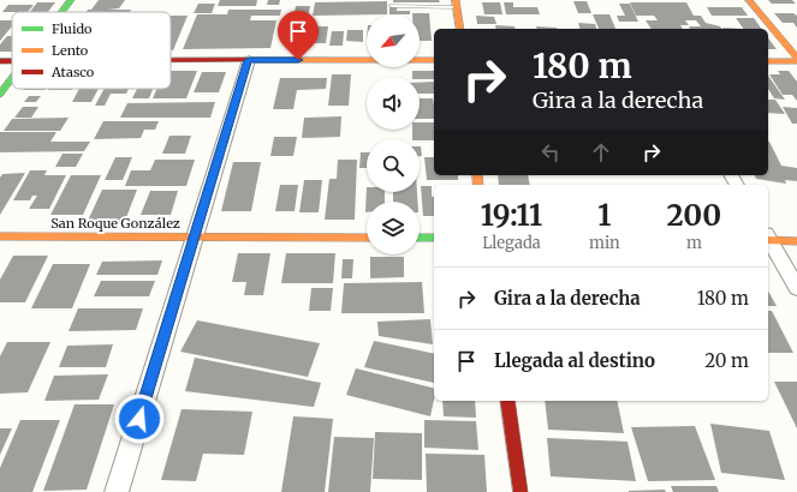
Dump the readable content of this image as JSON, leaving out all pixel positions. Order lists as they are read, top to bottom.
{
  "streets": {
    "street": ["San Roque González"]
  },
  "legend": ["Fluido", "Lento", "Atasco"],
  "north": "bottom left",
  "page": {
    "turn": ["180 m", "Gira a la derecha"],
    "eta": [
      "19:11",
      "Llegada",
      "1",
      "min",
      "200",
      "m"
    ],
    "list": [
      {
        "name": "Gira a la derecha",
        "value": "180 m"
      },
      {
        "name": "Llegada al destino",
        "value": "20 m"
      }
    ]
  }
}
